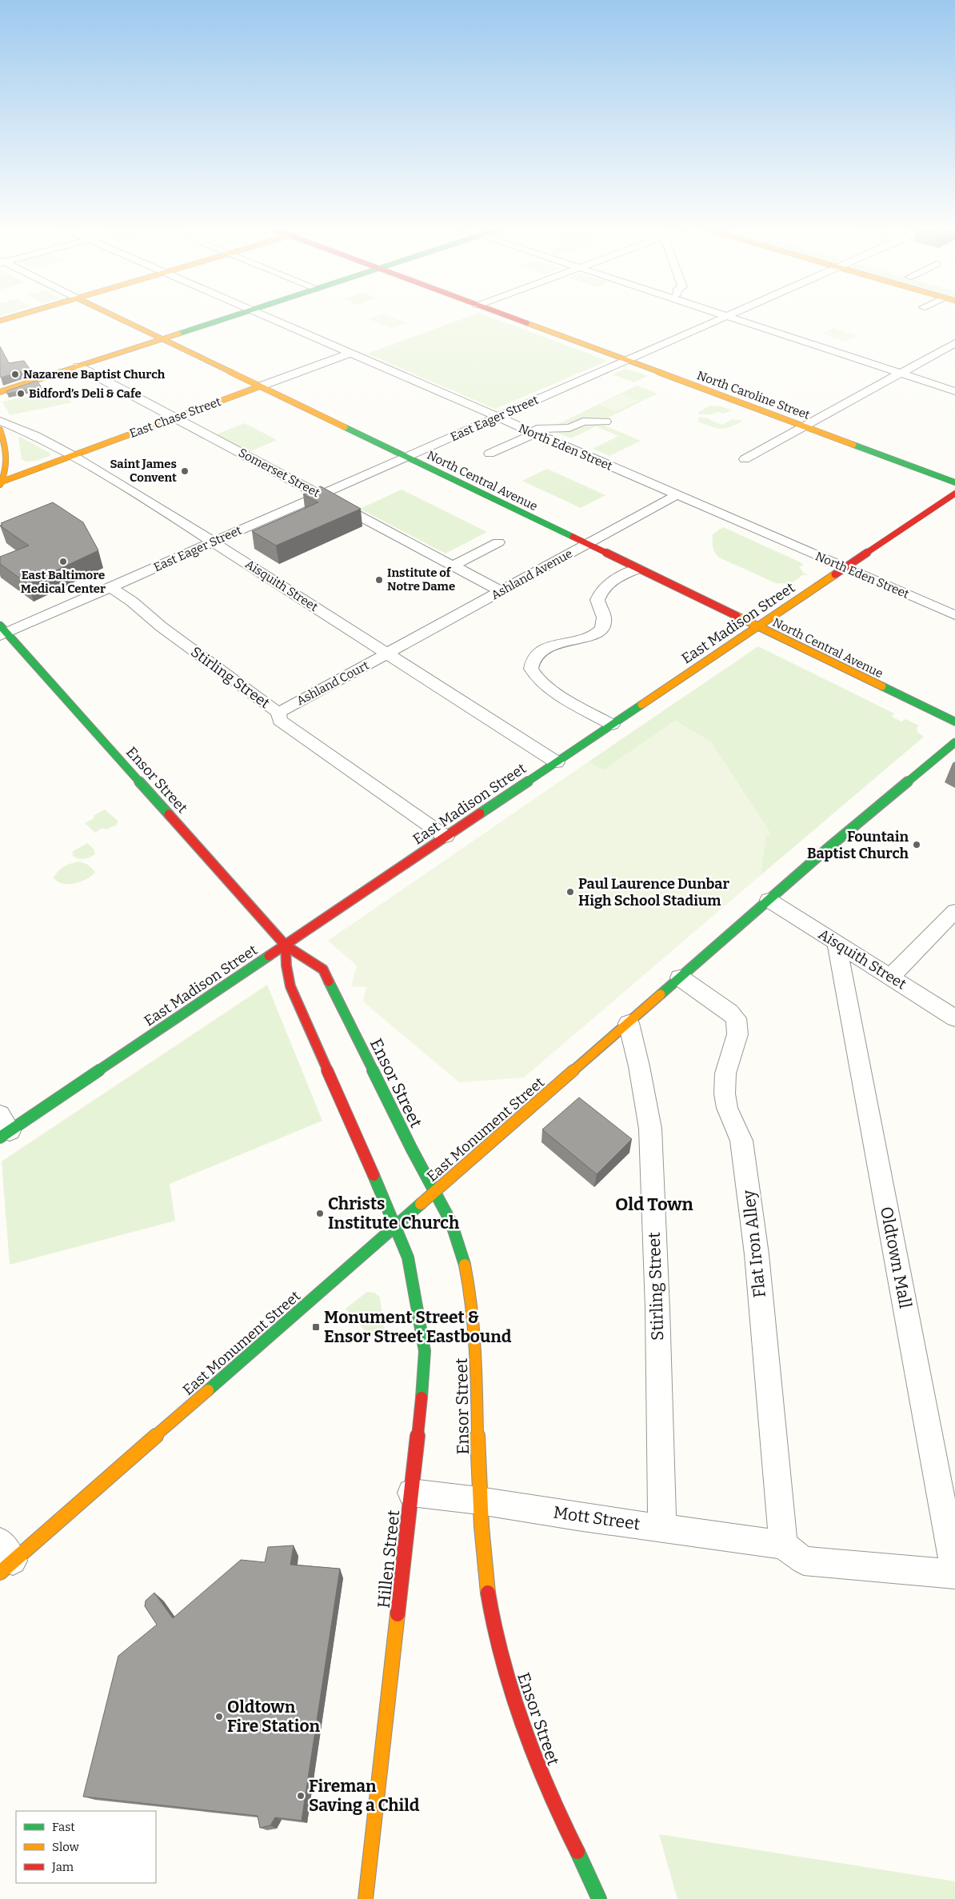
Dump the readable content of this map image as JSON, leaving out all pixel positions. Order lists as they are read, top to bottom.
{
  "streets": {
    "main road": [
      "North Caroline Street",
      "East Chase Street",
      "North Central Avenue",
      "East Madison Street",
      "Ensor Street",
      "East Monument Street",
      "Hillen Street"
    ],
    "street": [
      "East Eager Street",
      "North Eden Street",
      "Somerset Street",
      "Ashland Avenue",
      "Aisquith Street",
      "Stirling Street",
      "Ashland Court",
      "Flat Iron Alley",
      "Oldtown Mall",
      "Mott Street"
    ]
  },
  "crossings": [
    ["North Caroline Street", "East Eager Street"],
    ["East Chase Street", "North Eden Street"],
    ["East Chase Street", "Somerset Street"],
    ["East Chase Street", "North Central Avenue"],
    ["East Chase Street", "Aisquith Street"],
    ["East Eager Street", "North Eden Street"],
    ["East Eager Street", "Somerset Street"],
    ["East Eager Street", "North Central Avenue"],
    ["East Eager Street", "Aisquith Street"],
    ["East Eager Street", "Stirling Street"],
    ["East Eager Street", "Ensor Street"],
    ["North Eden Street", "Ashland Avenue"],
    ["North Eden Street", "East Madison Street"],
    ["Somerset Street", "Ashland Avenue"],
    ["North Central Avenue", "Ashland Avenue"],
    ["North Central Avenue", "East Madison Street"],
    ["Ashland Avenue", "Aisquith Street"],
    ["Ashland Avenue", "Ashland Court"],
    ["Aisquith Street", "East Madison Street"],
    ["Aisquith Street", "Ashland Court"],
    ["Aisquith Street", "East Monument Street"],
    ["Aisquith Street", "Oldtown Mall"],
    ["East Madison Street", "Stirling Street"],
    ["East Madison Street", "Ensor Street"],
    ["Stirling Street", "Ashland Court"],
    ["Stirling Street", "East Monument Street"],
    ["Stirling Street", "Mott Street"],
    ["Ensor Street", "East Monument Street"],
    ["Ensor Street", "Mott Street"],
    ["East Monument Street", "Flat Iron Alley"],
    ["East Monument Street", "Hillen Street"],
    ["Flat Iron Alley", "Mott Street"],
    ["Mott Street", "Hillen Street"]
  ],
  "districts": ["Old Town"],
  "places": {
    "other": [
      "Nazarene Baptist Church",
      "Bidford’s Deli & Cafe",
      "Saint James Convent",
      "East Baltimore Medical Center",
      "Institute of Notre Dame",
      "Fountain Baptist Church",
      "Paul Laurence Dunbar High School Stadium",
      "Christs Institute Church",
      "Oldtown Fire Station",
      "Fireman Saving a Child"
    ],
    "transit": ["Monument Street & Ensor Street Eastbound"]
  },
  "legend": ["Fast", "Slow", "Jam"]
}
